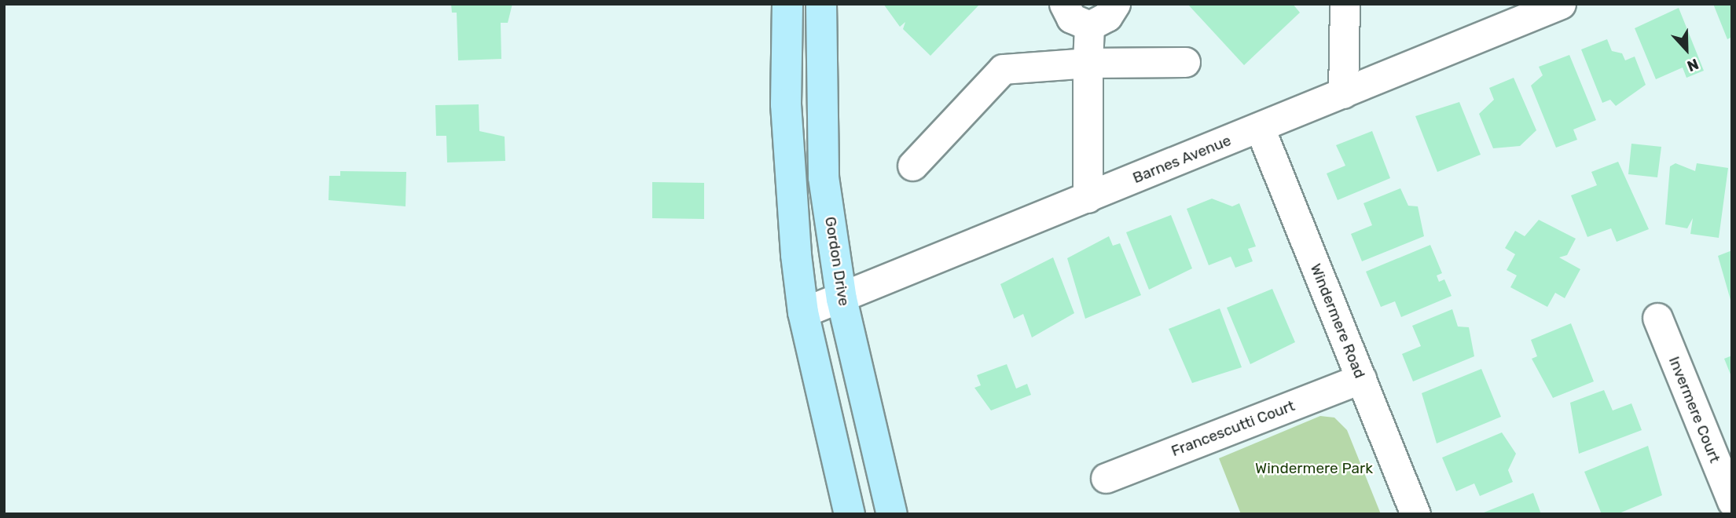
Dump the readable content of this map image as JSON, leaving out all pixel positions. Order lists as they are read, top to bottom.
{
  "streets": {
    "main road": ["Gordon Drive"],
    "street": [
      "Barnes Avenue",
      "Windermere Road",
      "Invermere Court",
      "Francescutti Court"
    ]
  },
  "crossings": [
    ["Barnes Avenue", "Gordon Drive"],
    ["Barnes Avenue", "Windermere Road"],
    ["Windermere Road", "Francescutti Court"]
  ],
  "parks": ["Windermere Park"],
  "north": "bottom"
}
